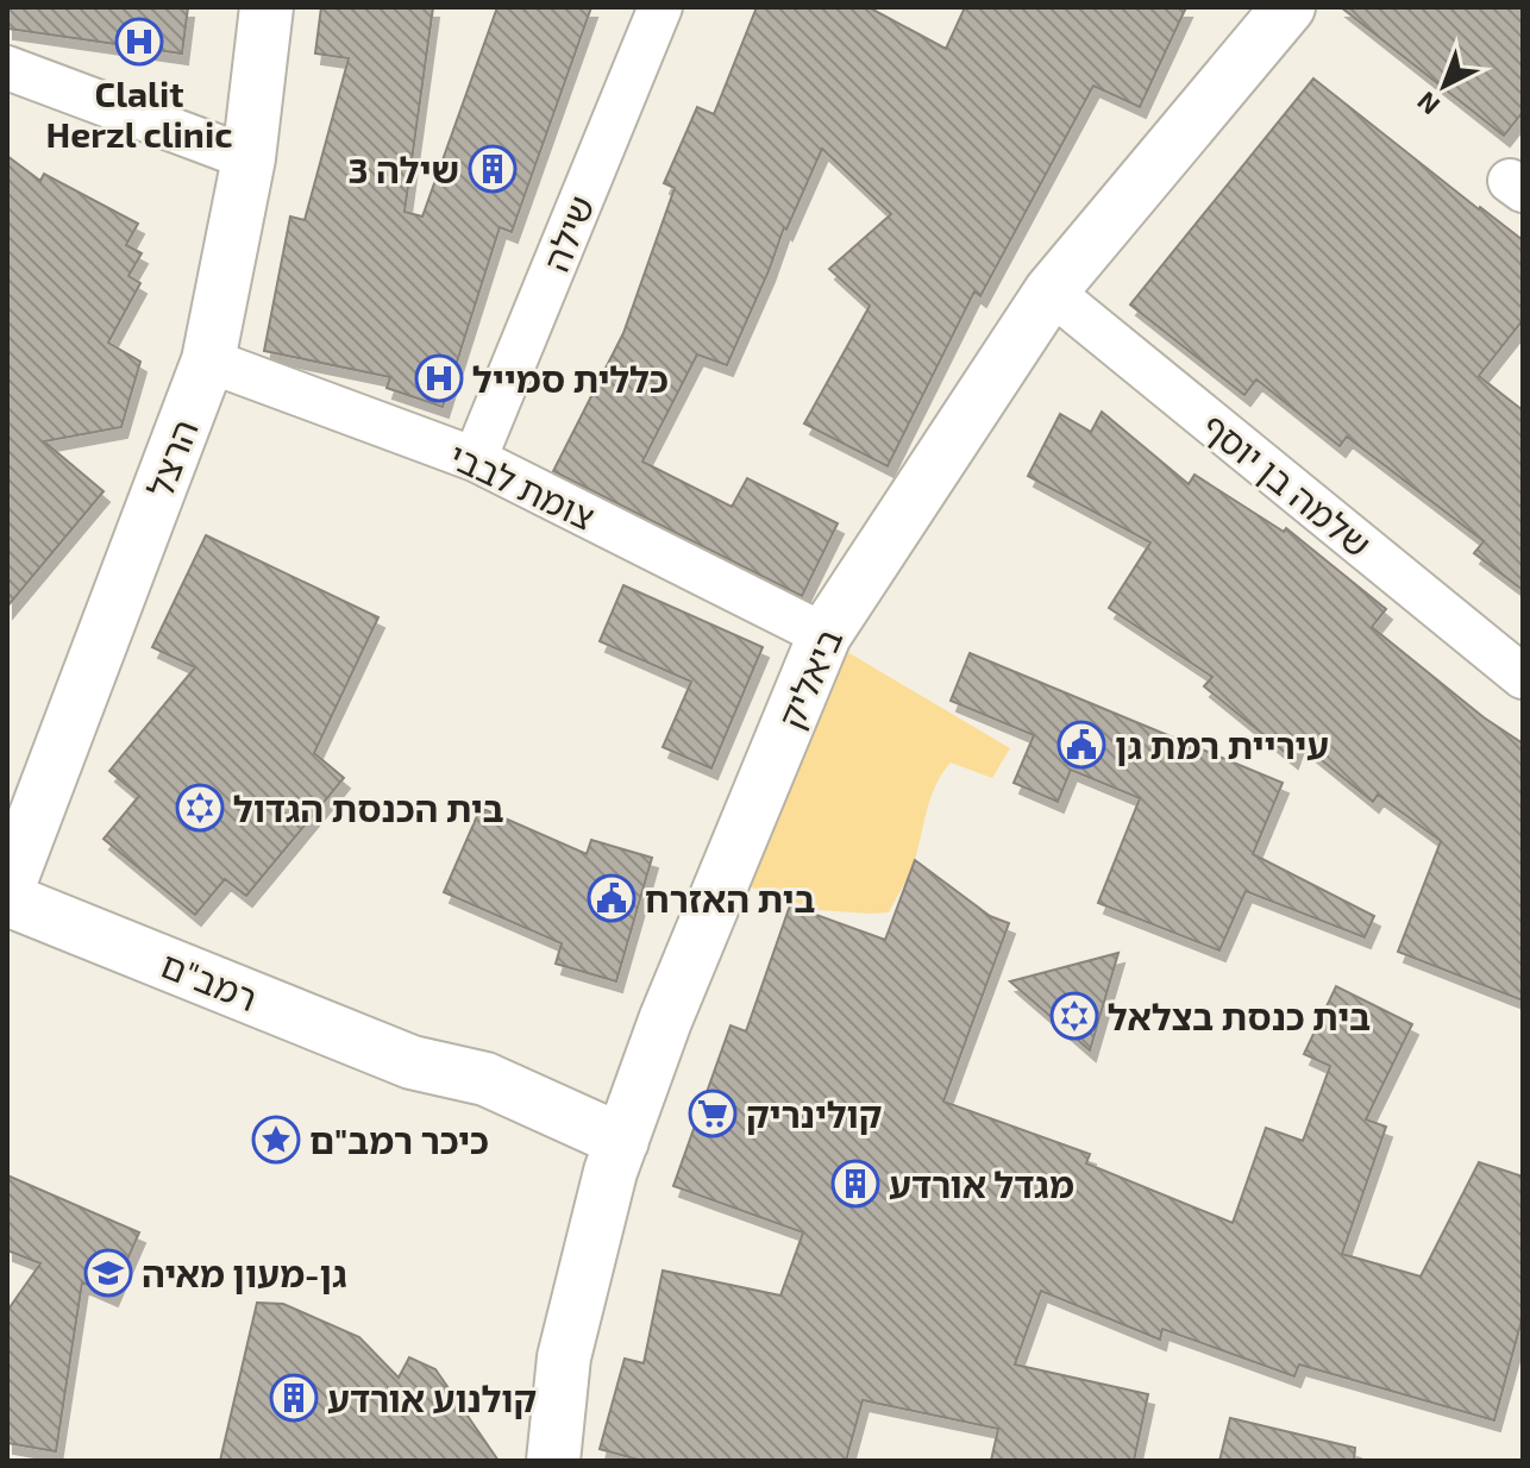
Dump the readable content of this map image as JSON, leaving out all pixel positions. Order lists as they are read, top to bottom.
{
  "streets": {
    "street": [
      "שילה",
      "הרצל",
      "שלמה בן יוסף",
      "צומת לבבי",
      "ביאליק",
      "רמב\"ם"
    ]
  },
  "crossings": [
    ["שילה", "צומת לבבי"],
    ["הרצל", "צומת לבבי"],
    ["שלמה בן יוסף", "ביאליק"],
    ["צומת לבבי", "ביאליק"],
    ["ביאליק", "רמב\"ם"]
  ],
  "places": {
    "hospital": ["Clalit Herzl clinic", "כללית סמייל"],
    "building": ["שילה 3", "מגדל אורדע", "קולנוע אורדע"],
    "public building": ["עיריית רמת גן", "בית האזרח"],
    "synagogue": ["בית הכנסת הגדול", "בית כנסת בצלאל"],
    "supermarket": ["קולינריק"],
    "place": ["כיכר רמב\"ם"],
    "school or university": ["גן-מעון מאיה"]
  },
  "north": "bottom left"
}
